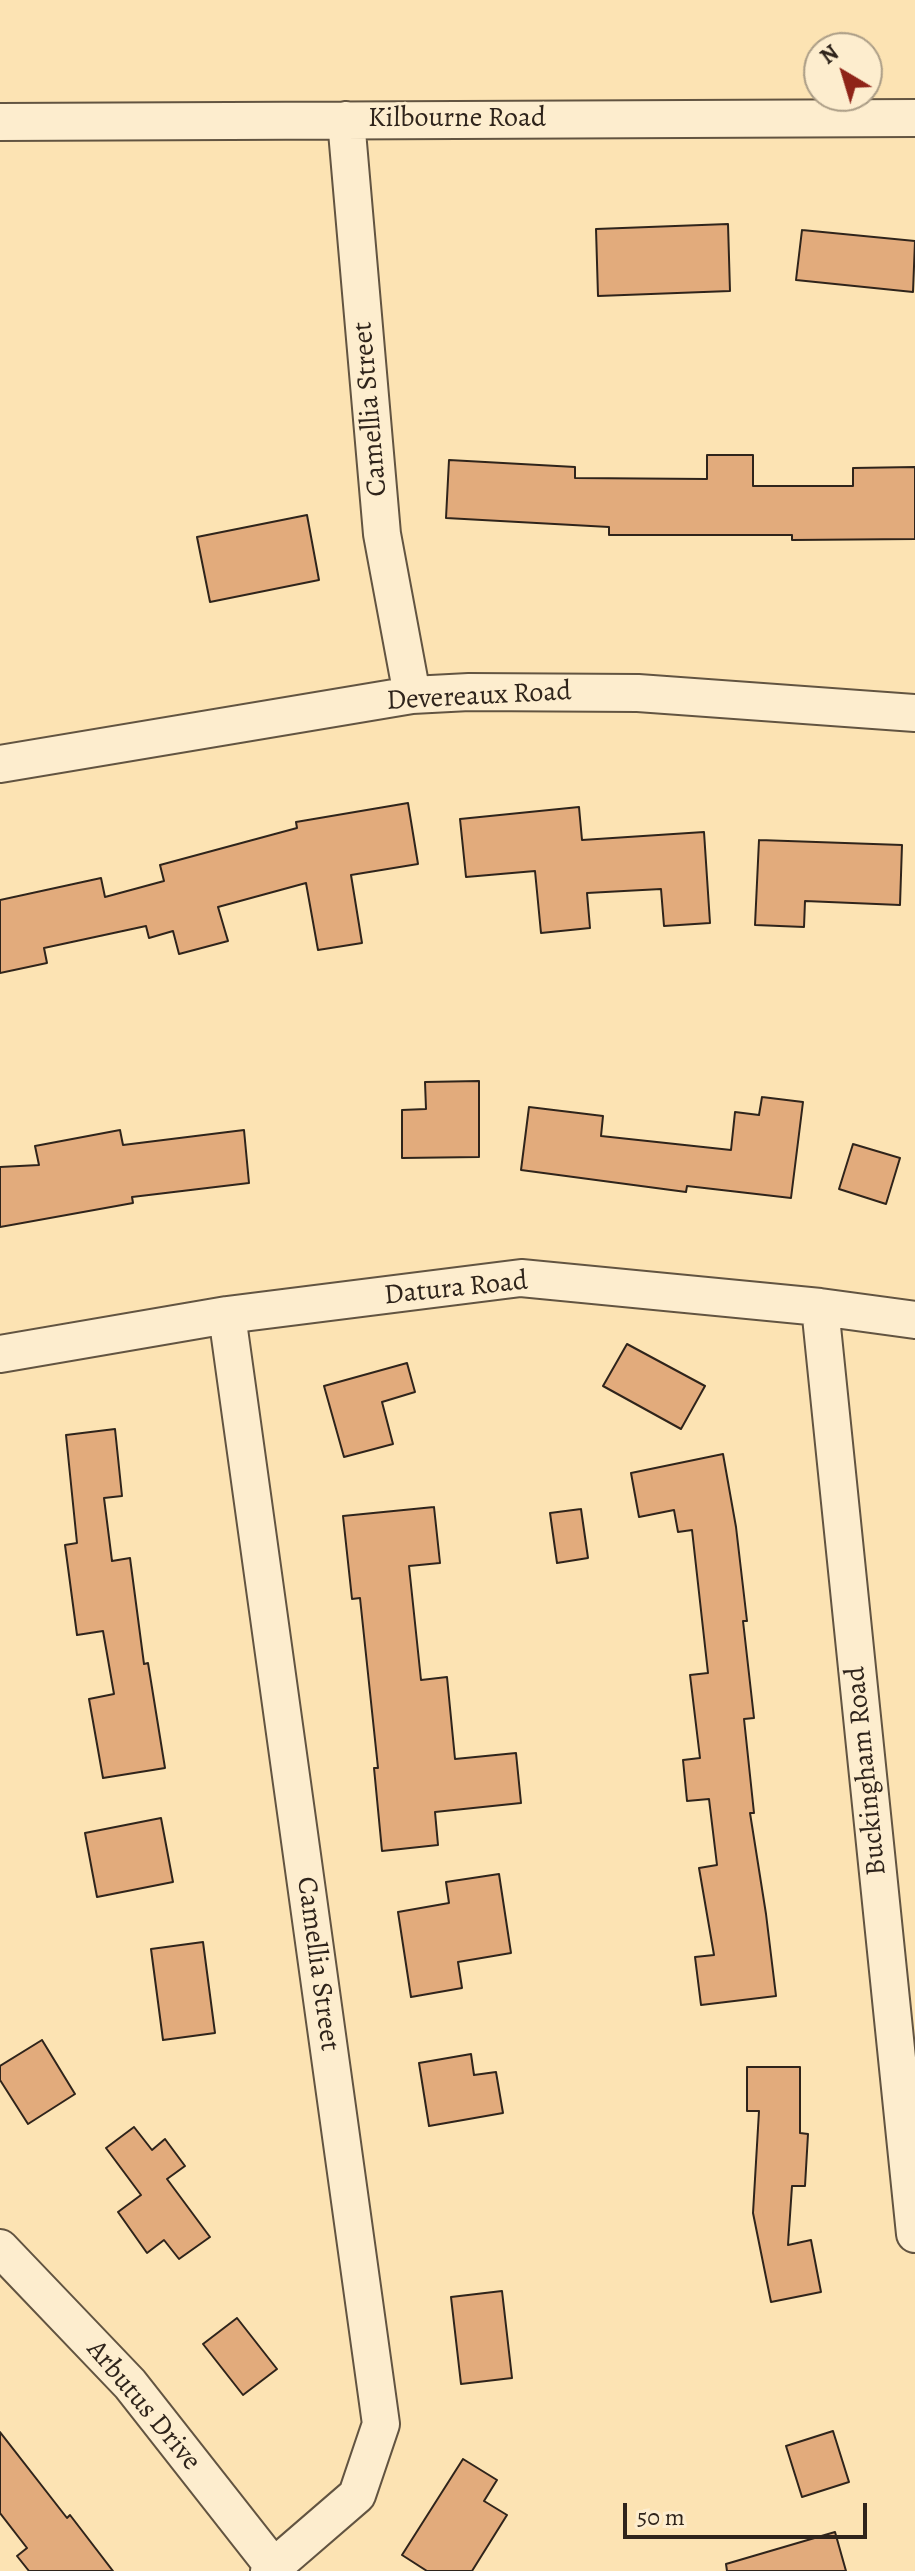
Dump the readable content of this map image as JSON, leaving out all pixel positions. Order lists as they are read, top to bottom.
{
  "streets": {
    "street": [
      "Kilbourne Road",
      "Camellia Street",
      "Devereaux Road",
      "Datura Road",
      "Buckingham Road",
      "Arbutus Drive"
    ]
  },
  "crossings": [
    ["Kilbourne Road", "Camellia Street"],
    ["Camellia Street", "Devereaux Road"],
    ["Camellia Street", "Datura Road"],
    ["Camellia Street", "Arbutus Drive"],
    ["Datura Road", "Buckingham Road"]
  ],
  "scale_bar": "50 m",
  "north": "top left"
}
